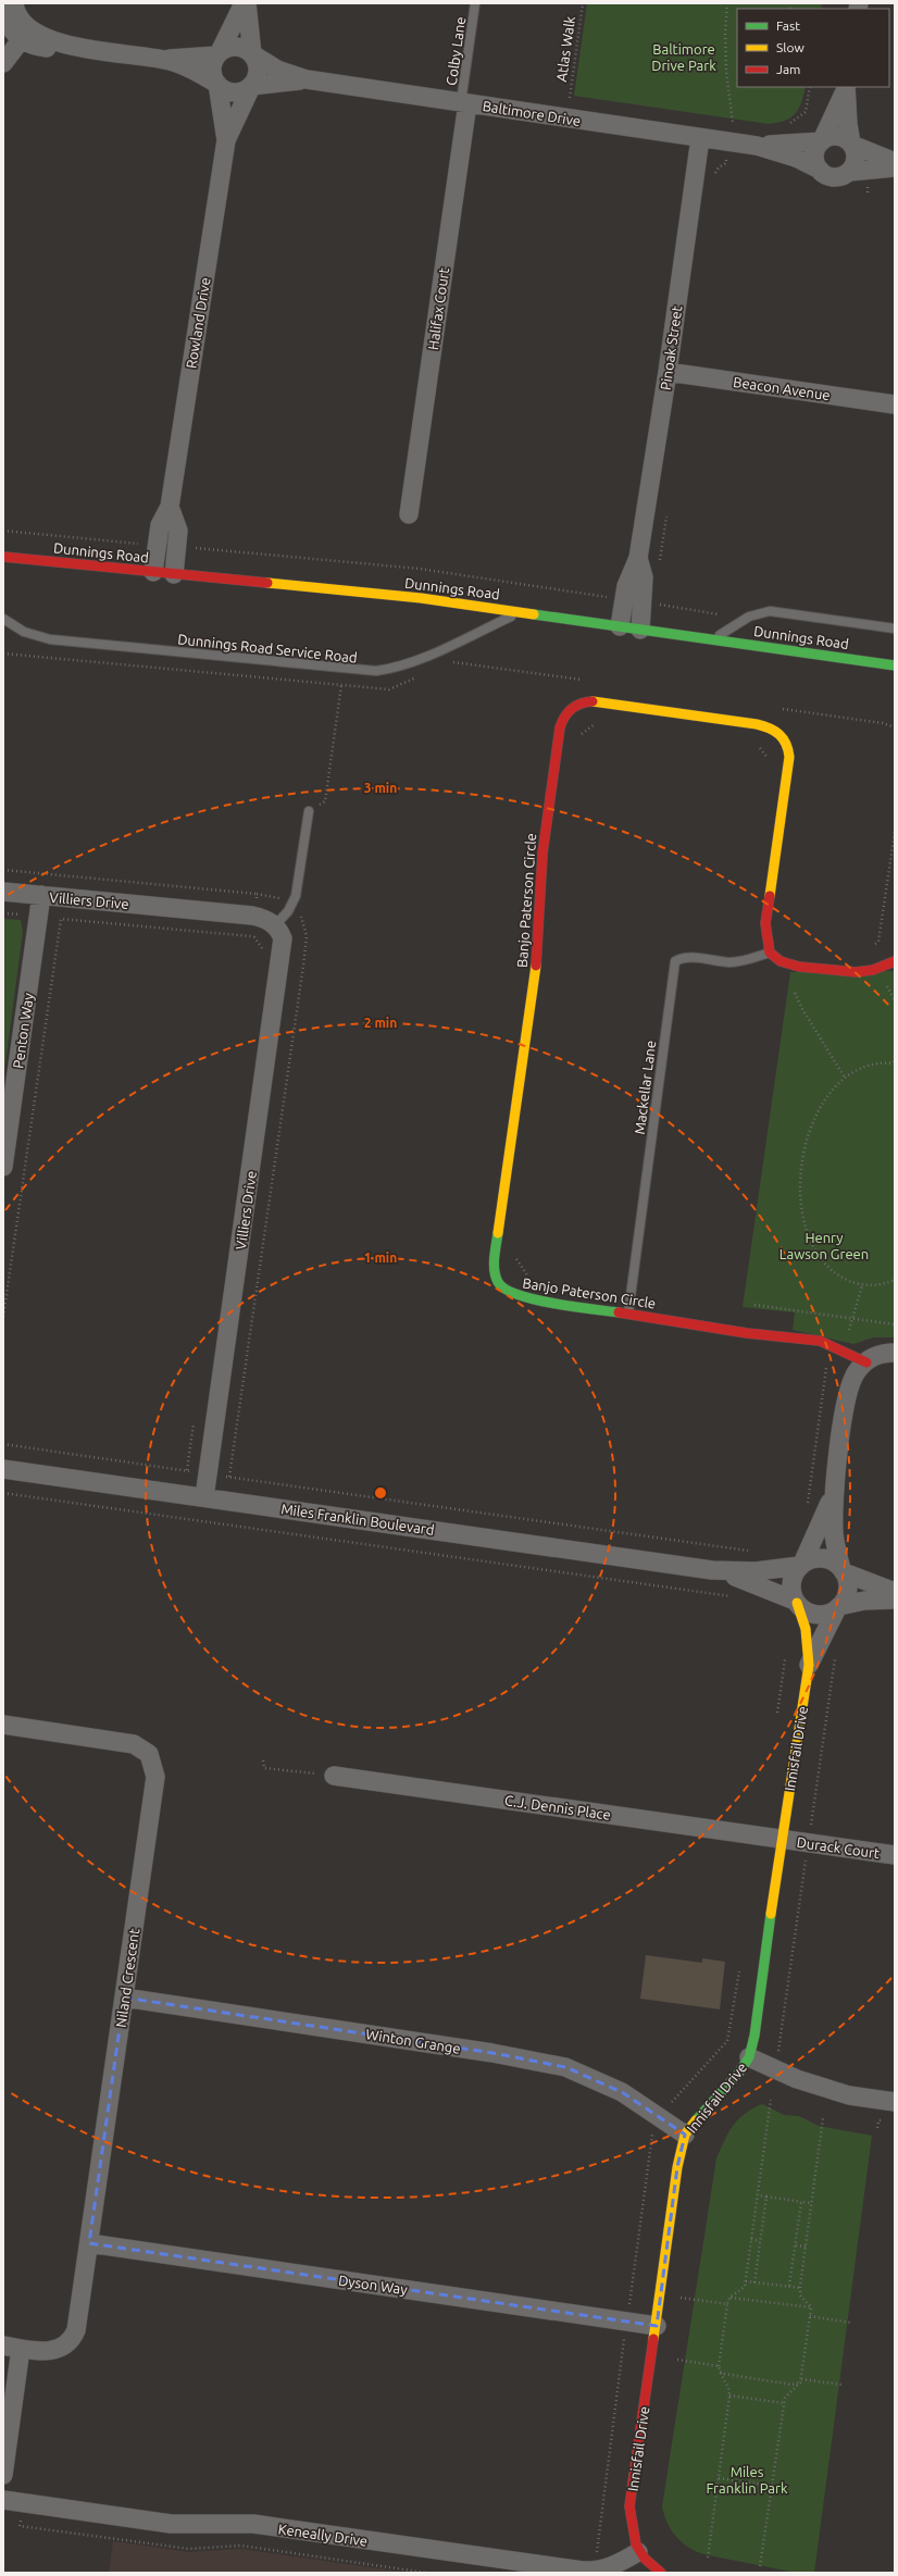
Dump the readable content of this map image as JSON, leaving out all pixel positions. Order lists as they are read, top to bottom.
{
  "streets": {
    "street": [
      "Baltimore Drive",
      "Halifax Court",
      "Rowland Drive",
      "Pinoak Street",
      "Beacon Avenue",
      "Dunnings Road",
      "Villiers Drive",
      "Banjo Paterson Circle",
      "Penton Way",
      "Miles Franklin Boulevard",
      "Innisfail Drive",
      "C.J. Dennis Place",
      "Durack Court",
      "Niland Crescent",
      "Winton Grange",
      "Dyson Way",
      "Keneally Drive"
    ],
    "lane": ["Colby Lane", "Dunnings Road Service Road", "Mackellar Lane"],
    "path": ["Atlas Walk"]
  },
  "crossings": [
    ["Colby Lane", "Baltimore Drive"],
    ["Colby Lane", "Halifax Court"],
    ["Baltimore Drive", "Halifax Court"],
    ["Baltimore Drive", "Rowland Drive"],
    ["Baltimore Drive", "Pinoak Street"],
    ["Rowland Drive", "Dunnings Road"],
    ["Pinoak Street", "Beacon Avenue"],
    ["Pinoak Street", "Dunnings Road"],
    ["Dunnings Road", "Dunnings Road Service Road"],
    ["Villiers Drive", "Penton Way"],
    ["Villiers Drive", "Miles Franklin Boulevard"],
    ["Banjo Paterson Circle", "Mackellar Lane"],
    ["Miles Franklin Boulevard", "Innisfail Drive"],
    ["Innisfail Drive", "C.J. Dennis Place"],
    ["Innisfail Drive", "Durack Court"],
    ["Innisfail Drive", "Winton Grange"],
    ["Innisfail Drive", "Dyson Way"],
    ["Innisfail Drive", "Keneally Drive"],
    ["C.J. Dennis Place", "Durack Court"],
    ["Niland Crescent", "Winton Grange"],
    ["Niland Crescent", "Dyson Way"]
  ],
  "parks": ["Baltimore Drive Park", "Henry Lawson Green", "Miles Franklin Park"],
  "legend": ["Fast", "Slow", "Jam"],
  "rings": ["3 min", "2 min", "1 min"]
}
